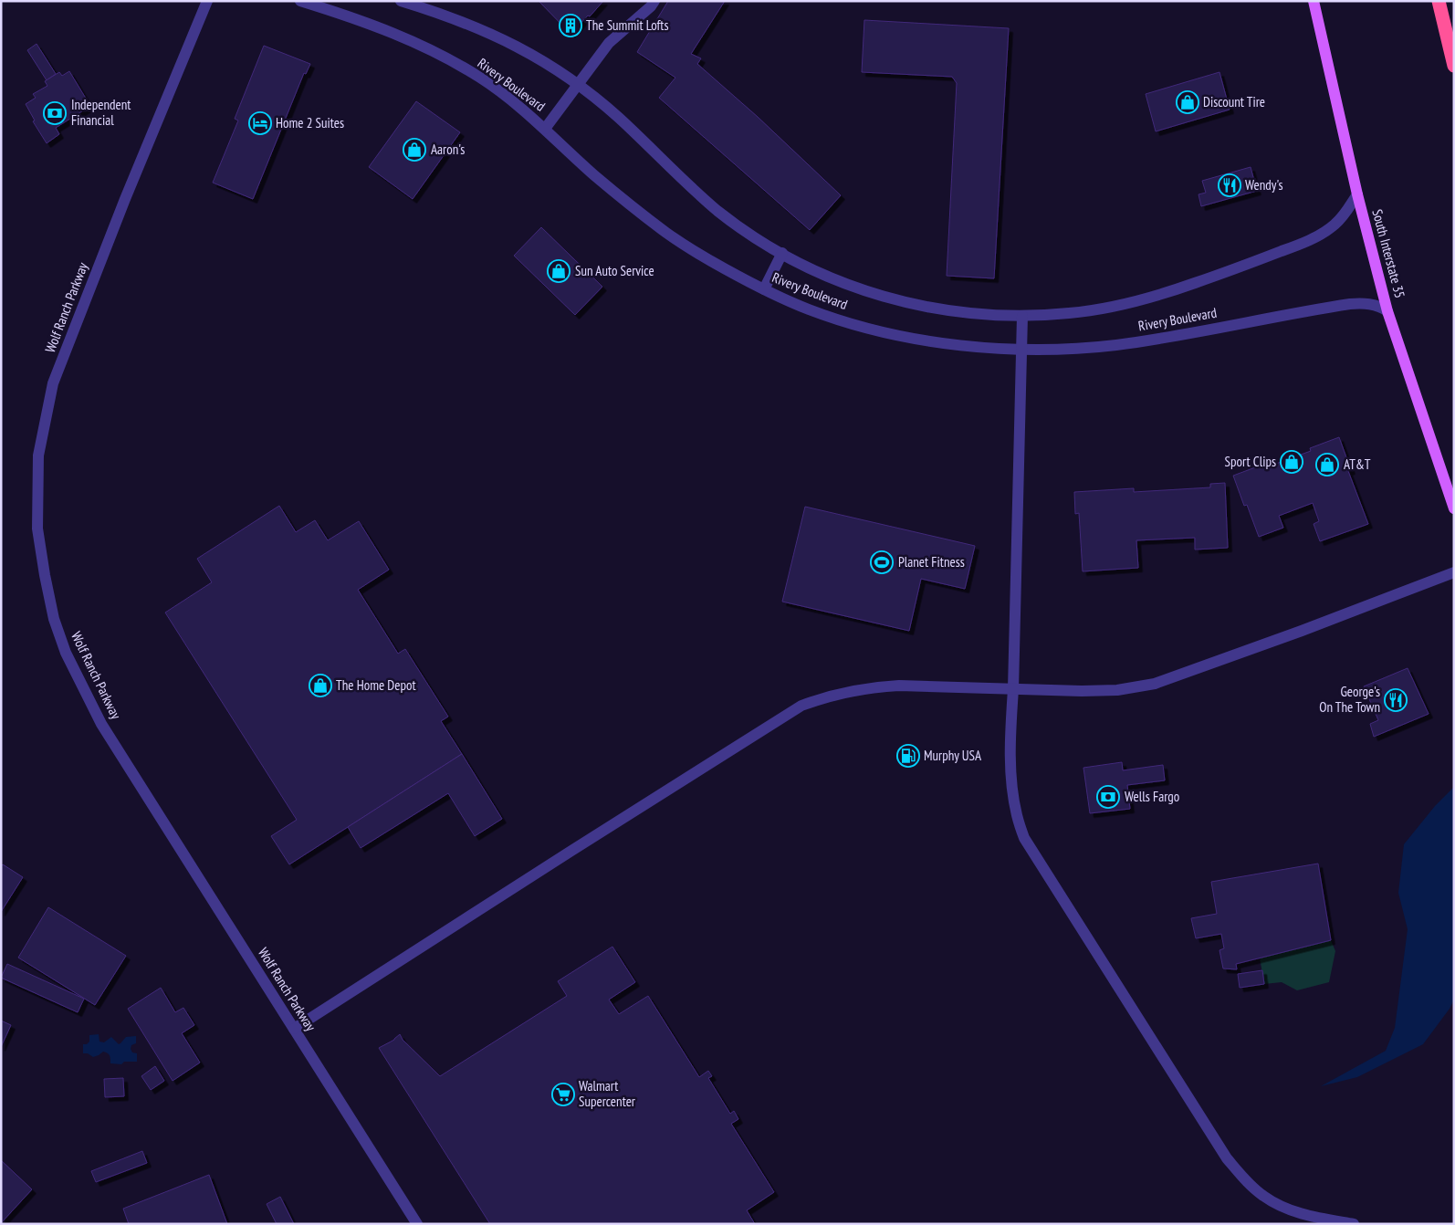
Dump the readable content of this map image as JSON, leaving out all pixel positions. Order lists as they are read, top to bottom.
{
  "streets": {
    "main road": ["South Interstate 35"],
    "street": ["Rivery Boulevard", "Wolf Ranch Parkway"]
  },
  "crossings": [
    ["Rivery Boulevard", "South Interstate 35"]
  ],
  "places": {
    "building": ["The Summit Lofts"],
    "shop": [
      "Discount Tire",
      "Aaron's",
      "Sun Auto Service",
      "Sport Clips",
      "AT&T",
      "The Home Depot"
    ],
    "bank": ["Independent Financial", "Wells Fargo"],
    "hotel": ["Home 2 Suites"],
    "restaurant": ["Wendy's", "George's On The Town"],
    "sports": ["Planet Fitness"],
    "fuel station": ["Murphy USA"],
    "supermarket": ["Walmart Supercenter"]
  }
}
